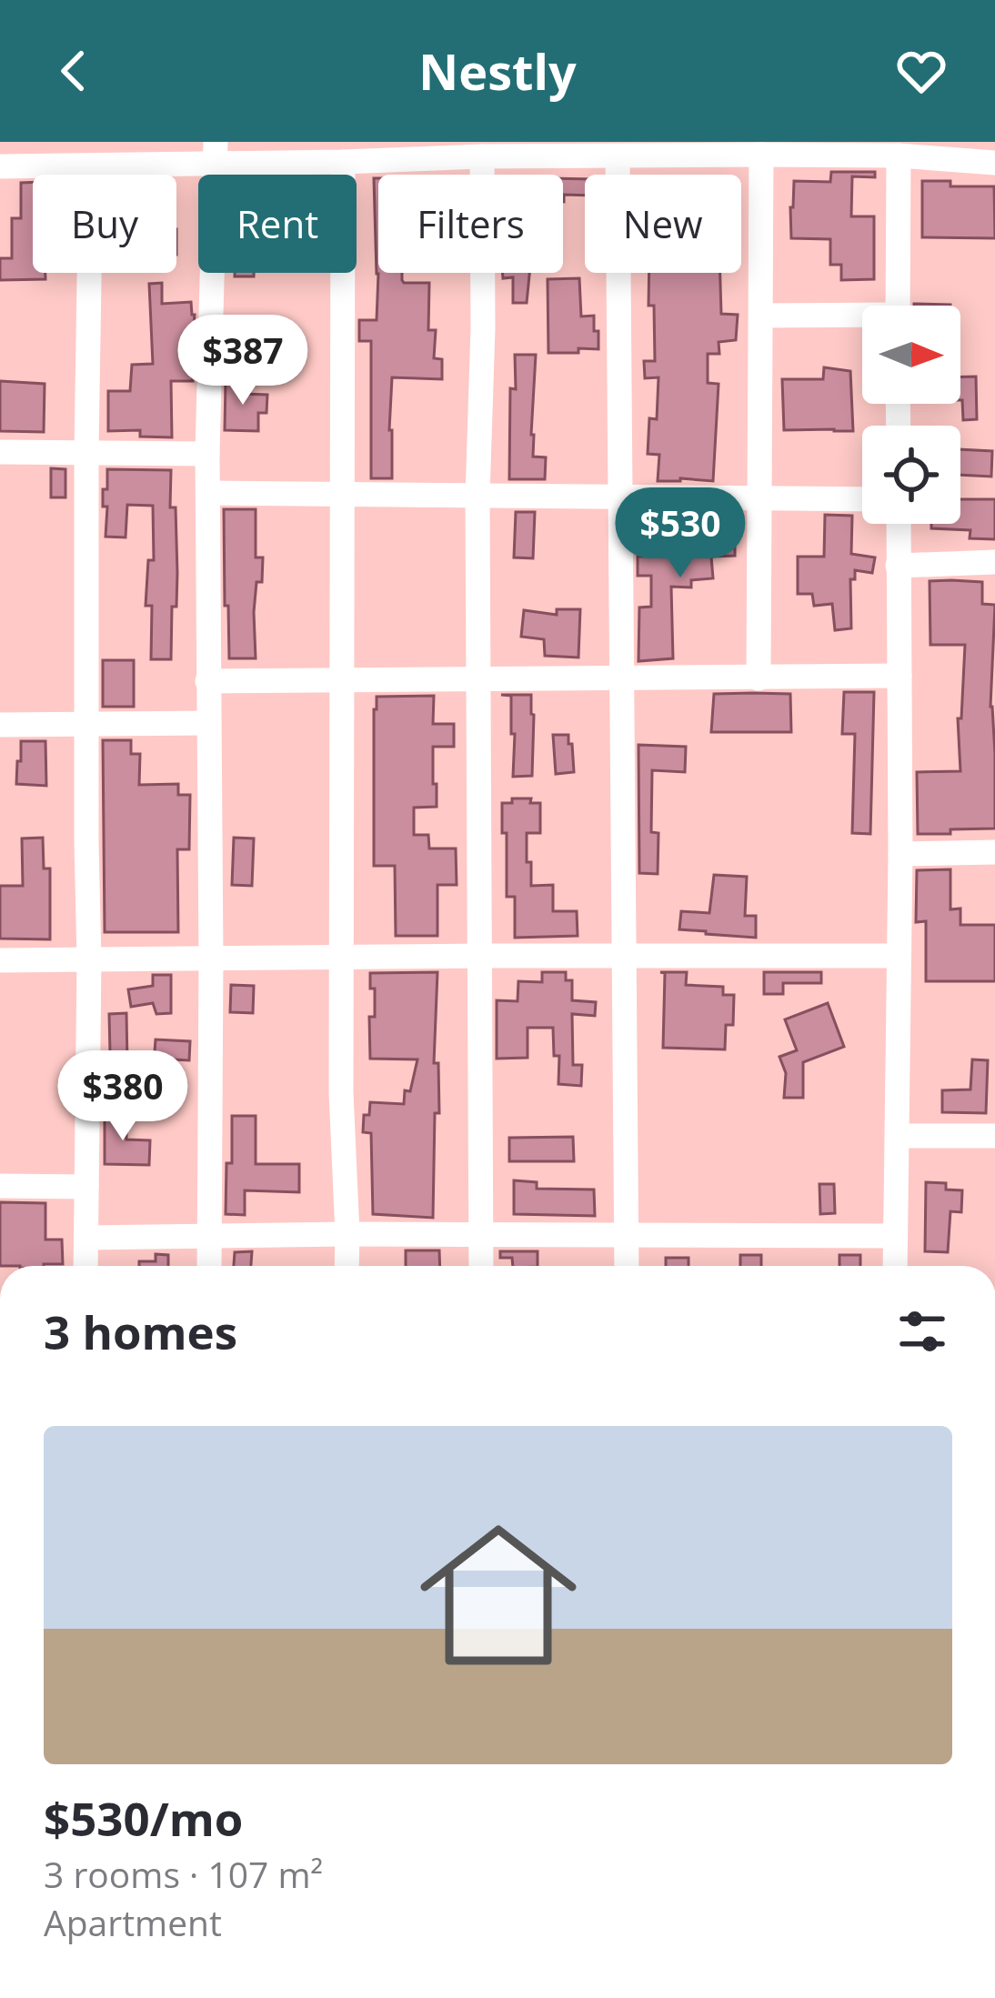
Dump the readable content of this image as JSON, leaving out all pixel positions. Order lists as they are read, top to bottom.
{
  "north": "right",
  "page": {
    "header": "Nestly",
    "chip": [
      "Buy",
      "Rent",
      "Filters",
      "New"
    ],
    "price": ["$387", "$530", "$380"],
    "heading": "3 homes",
    "list": [
      {
        "name": "$530/mo",
        "note": "3 rooms · 107 m² · Apartment"
      }
    ]
  }
}
